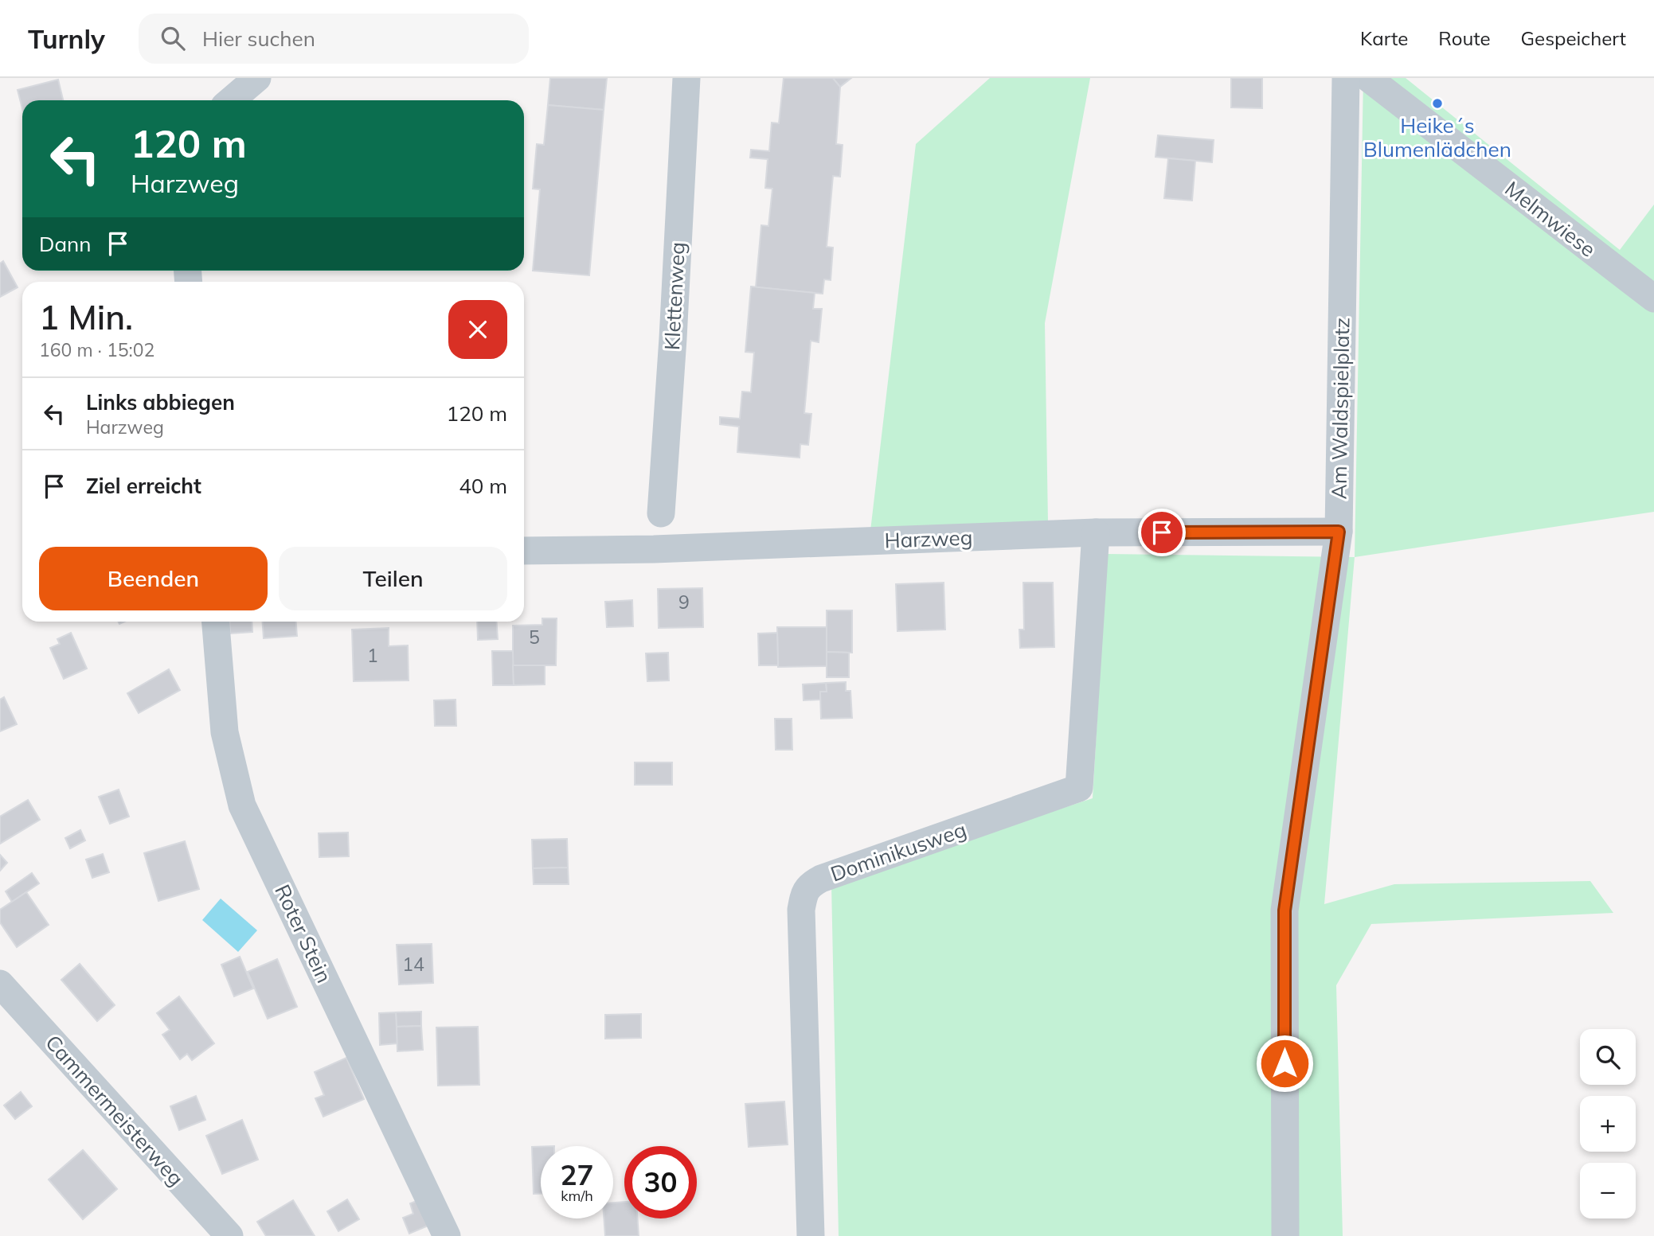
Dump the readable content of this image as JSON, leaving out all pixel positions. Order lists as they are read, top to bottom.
{
  "streets": {
    "street": [
      "Melmwiese",
      "Klettenweg",
      "Am Waldspielplatz",
      "Harzweg",
      "Dominikusweg",
      "Roter Stein",
      "Cammermeisterweg"
    ]
  },
  "crossings": [
    ["Am Waldspielplatz", "Harzweg"],
    ["Harzweg", "Dominikusweg"]
  ],
  "places": ["Heike´s Blumenlädchen"],
  "house_numbers": [
    "9",
    "5",
    "1",
    "14"
  ],
  "page": {
    "header": "Turnly",
    "search": "Hier suchen",
    "nav": ["Karte", "Route", "Gespeichert"],
    "turn": ["120 m", "Harzweg"],
    "then": "Dann",
    "heading": ["1 Min.", "160 m · 15:02"],
    "list": [
      {
        "name": "Links abbiegen",
        "note": "Harzweg",
        "value": "120 m"
      },
      {
        "name": "Ziel erreicht",
        "value": "40 m"
      }
    ],
    "buttons": ["Beenden", "Teilen"],
    "map_buttons": ["+", "−"],
    "speed": "27 km/h",
    "limit": "30"
  }
}
